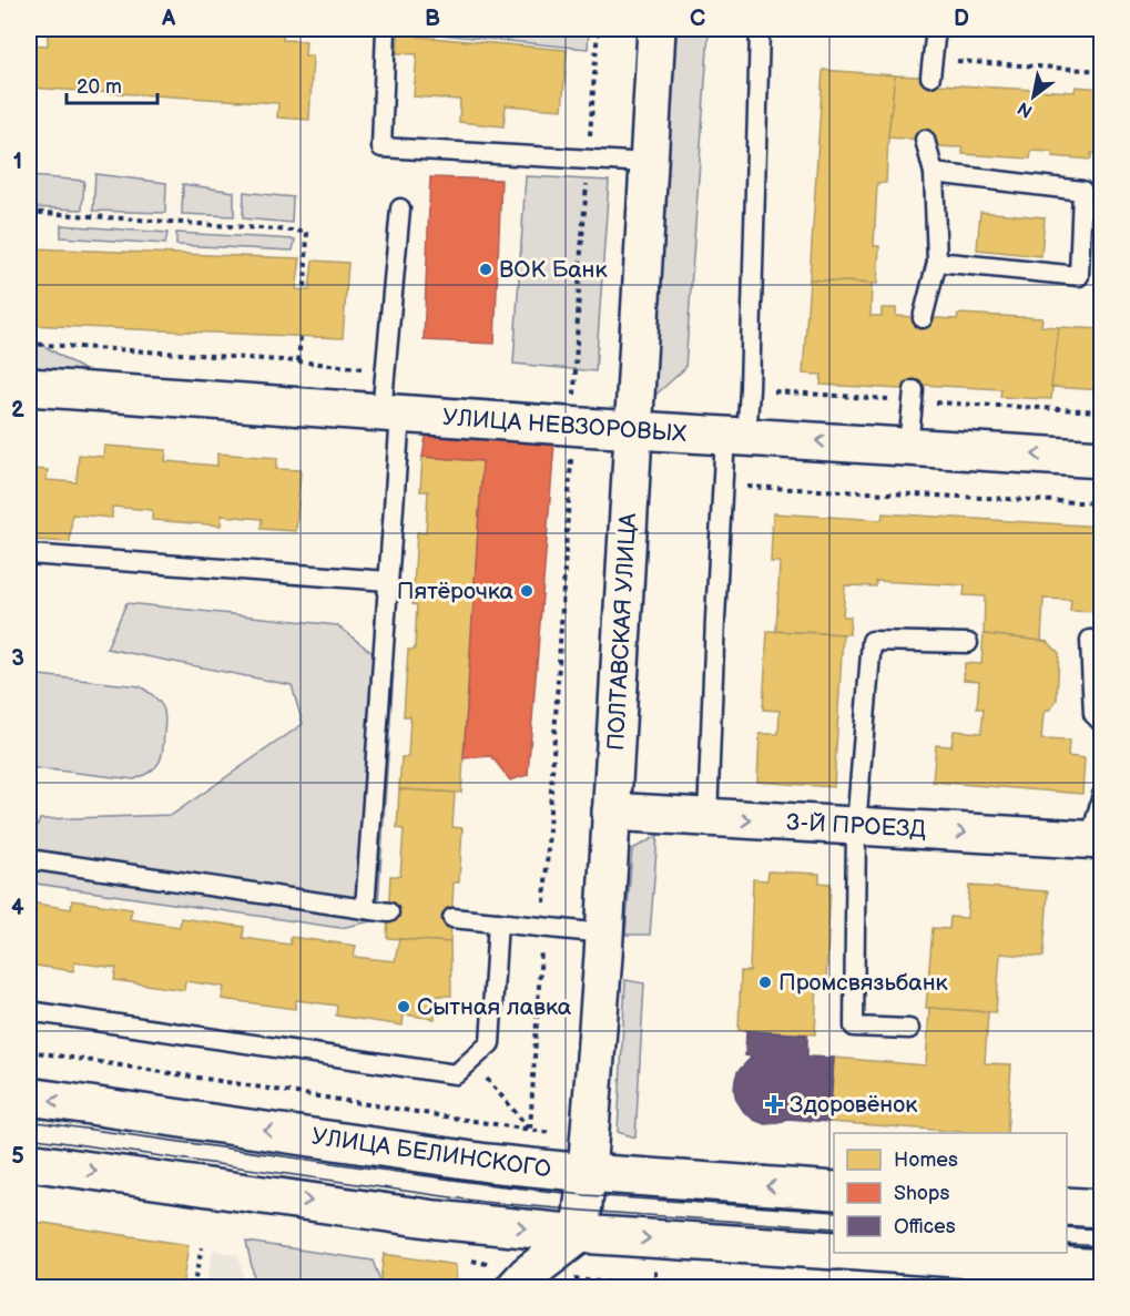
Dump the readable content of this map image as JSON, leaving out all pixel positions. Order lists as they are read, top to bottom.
{
  "streets": {
    "street": [
      "УЛИЦА НЕВЗОРОВЫХ",
      "ПОЛТАВСКАЯ УЛИЦА",
      "3-Й ПРОЕЗД",
      "УЛИЦА БЕЛИНСКОГО"
    ]
  },
  "crossings": [
    ["УЛИЦА НЕВЗОРОВЫХ", "ПОЛТАВСКАЯ УЛИЦА"],
    ["ПОЛТАВСКАЯ УЛИЦА", "3-Й ПРОЕЗД"],
    ["ПОЛТАВСКАЯ УЛИЦА", "УЛИЦА БЕЛИНСКОГО"]
  ],
  "one_way": ["3-Й ПРОЕЗД"],
  "places": {
    "other": [
      "ВОК Банк",
      "Пятёрочка",
      "Промсвязьбанк",
      "Сытная лавка"
    ],
    "health": ["Здоровёнок"]
  },
  "legend": ["Homes", "Shops", "Offices"],
  "scale_bar": "20 m",
  "north": "bottom left",
  "grid": {
    "columns": [
      "A",
      "B",
      "C",
      "D"
    ],
    "rows": [
      "1",
      "2",
      "3",
      "4",
      "5"
    ]
  }
}
